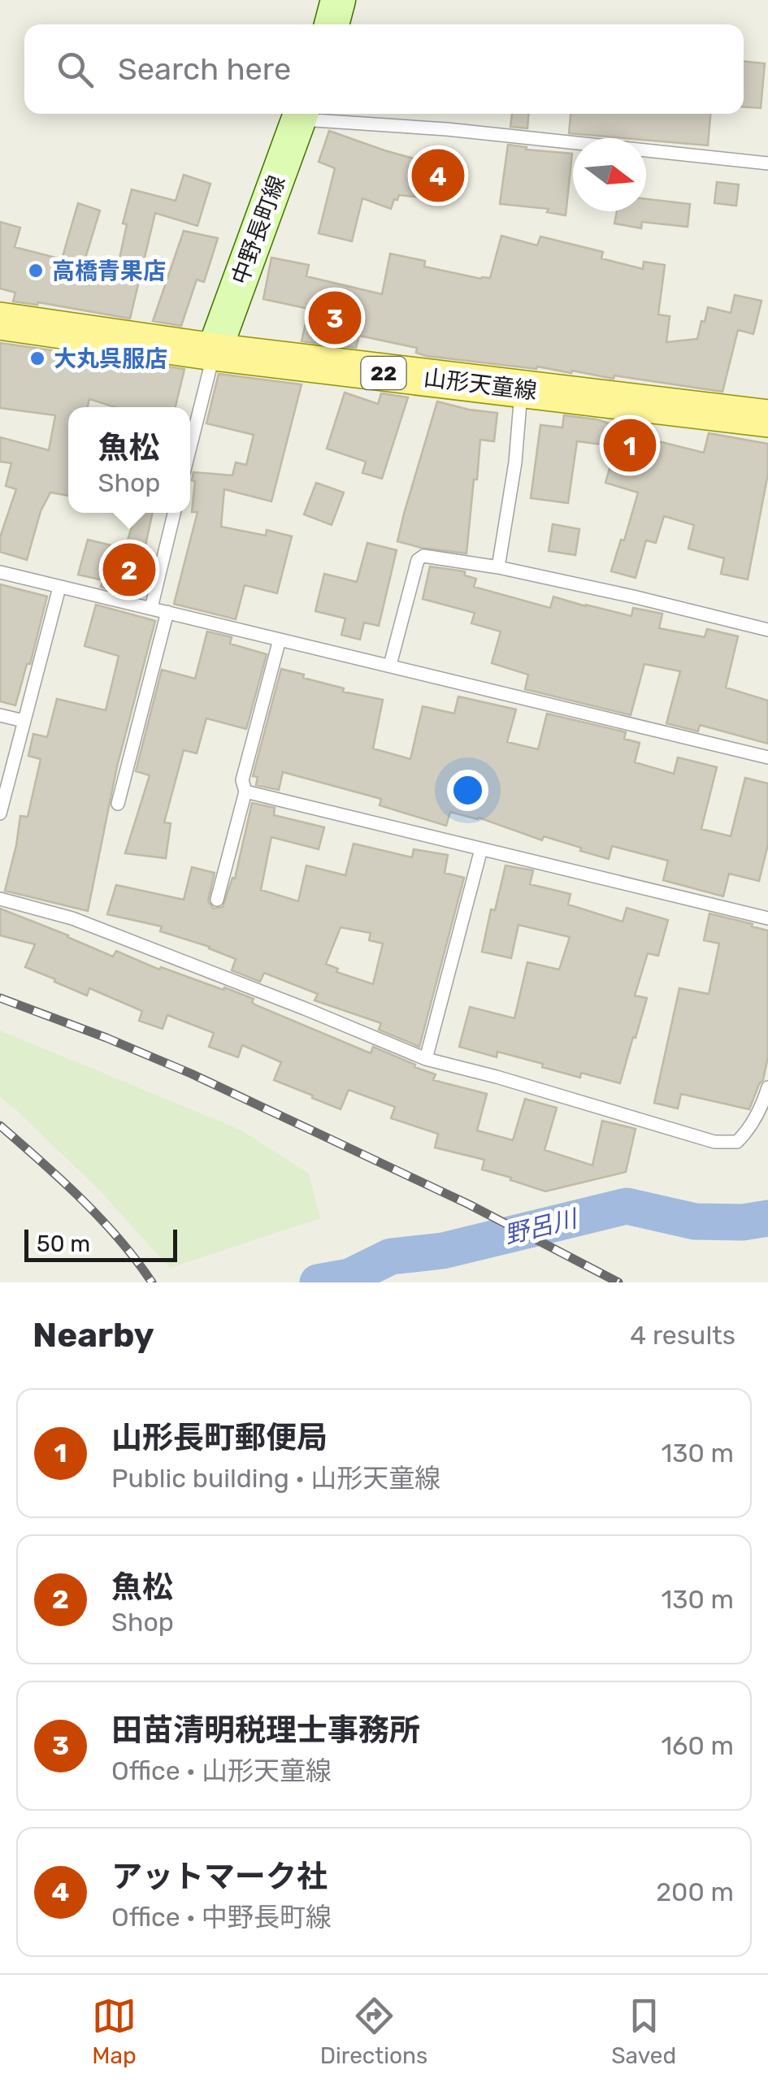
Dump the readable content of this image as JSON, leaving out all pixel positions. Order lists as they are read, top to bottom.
{
  "streets": {
    "main road": ["中野長町線", "22", "山形天童線"]
  },
  "crossings": [
    ["中野長町線", "山形天童線"]
  ],
  "water": ["野呂川"],
  "places": ["高橋青果店", "大丸呉服店"],
  "scale_bar": "50 m",
  "north": "right",
  "page": {
    "search": "Search here",
    "pins": [
      "4",
      "3",
      "1",
      "2"
    ],
    "popup": ["魚松", "Shop"],
    "scale": "50 m",
    "heading": ["Nearby", "4 results"],
    "list": [
      {
        "mark": "1",
        "name": "山形長町郵便局",
        "note": "Public building · 山形天童線",
        "value": "130 m"
      },
      {
        "mark": "2",
        "name": "魚松",
        "note": "Shop",
        "value": "130 m"
      },
      {
        "mark": "3",
        "name": "田苗清明税理士事務所",
        "note": "Office · 山形天童線",
        "value": "160 m"
      },
      {
        "mark": "4",
        "name": "アットマーク社",
        "note": "Office · 中野長町線",
        "value": "200 m"
      }
    ],
    "nav": ["Map", "Directions", "Saved"]
  }
}
